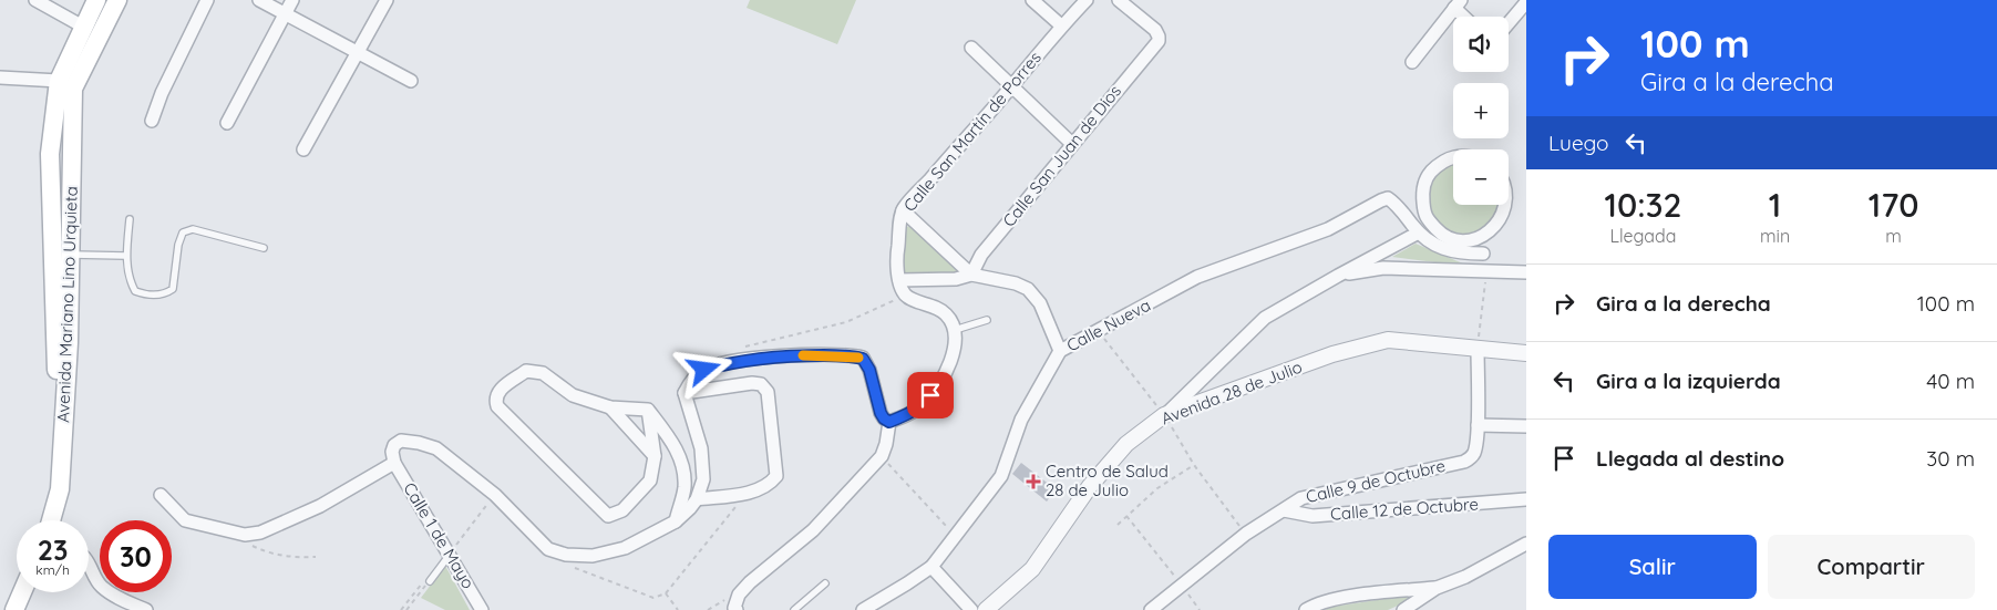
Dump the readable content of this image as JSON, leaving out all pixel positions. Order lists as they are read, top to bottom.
{
  "streets": {
    "main road": ["Avenida Mariano Lino Urquieta"],
    "street": [
      "Calle San Martín de Porres",
      "Calle San Juan de Dios",
      "Calle Nueva",
      "Avenida 28 de Julio",
      "Calle 9 de Octubre",
      "Calle 12 de Octubre",
      "Calle 1 de Mayo"
    ]
  },
  "crossings": [
    ["Calle 9 de Octubre", "Calle 12 de Octubre"]
  ],
  "places": {
    "health": ["Centro de Salud 28 de Julio"]
  },
  "page": {
    "turn": ["100 m", "Gira a la derecha"],
    "map_buttons": ["+", "−"],
    "then": "Luego",
    "eta": [
      "10:32",
      "Llegada",
      "1",
      "min",
      "170",
      "m"
    ],
    "list": [
      {
        "name": "Gira a la derecha",
        "value": "100 m"
      },
      {
        "name": "Gira a la izquierda",
        "value": "40 m"
      },
      {
        "name": "Llegada al destino",
        "value": "30 m"
      }
    ],
    "speed": "23 km/h",
    "limit": "30",
    "buttons": ["Salir", "Compartir"]
  }
}
